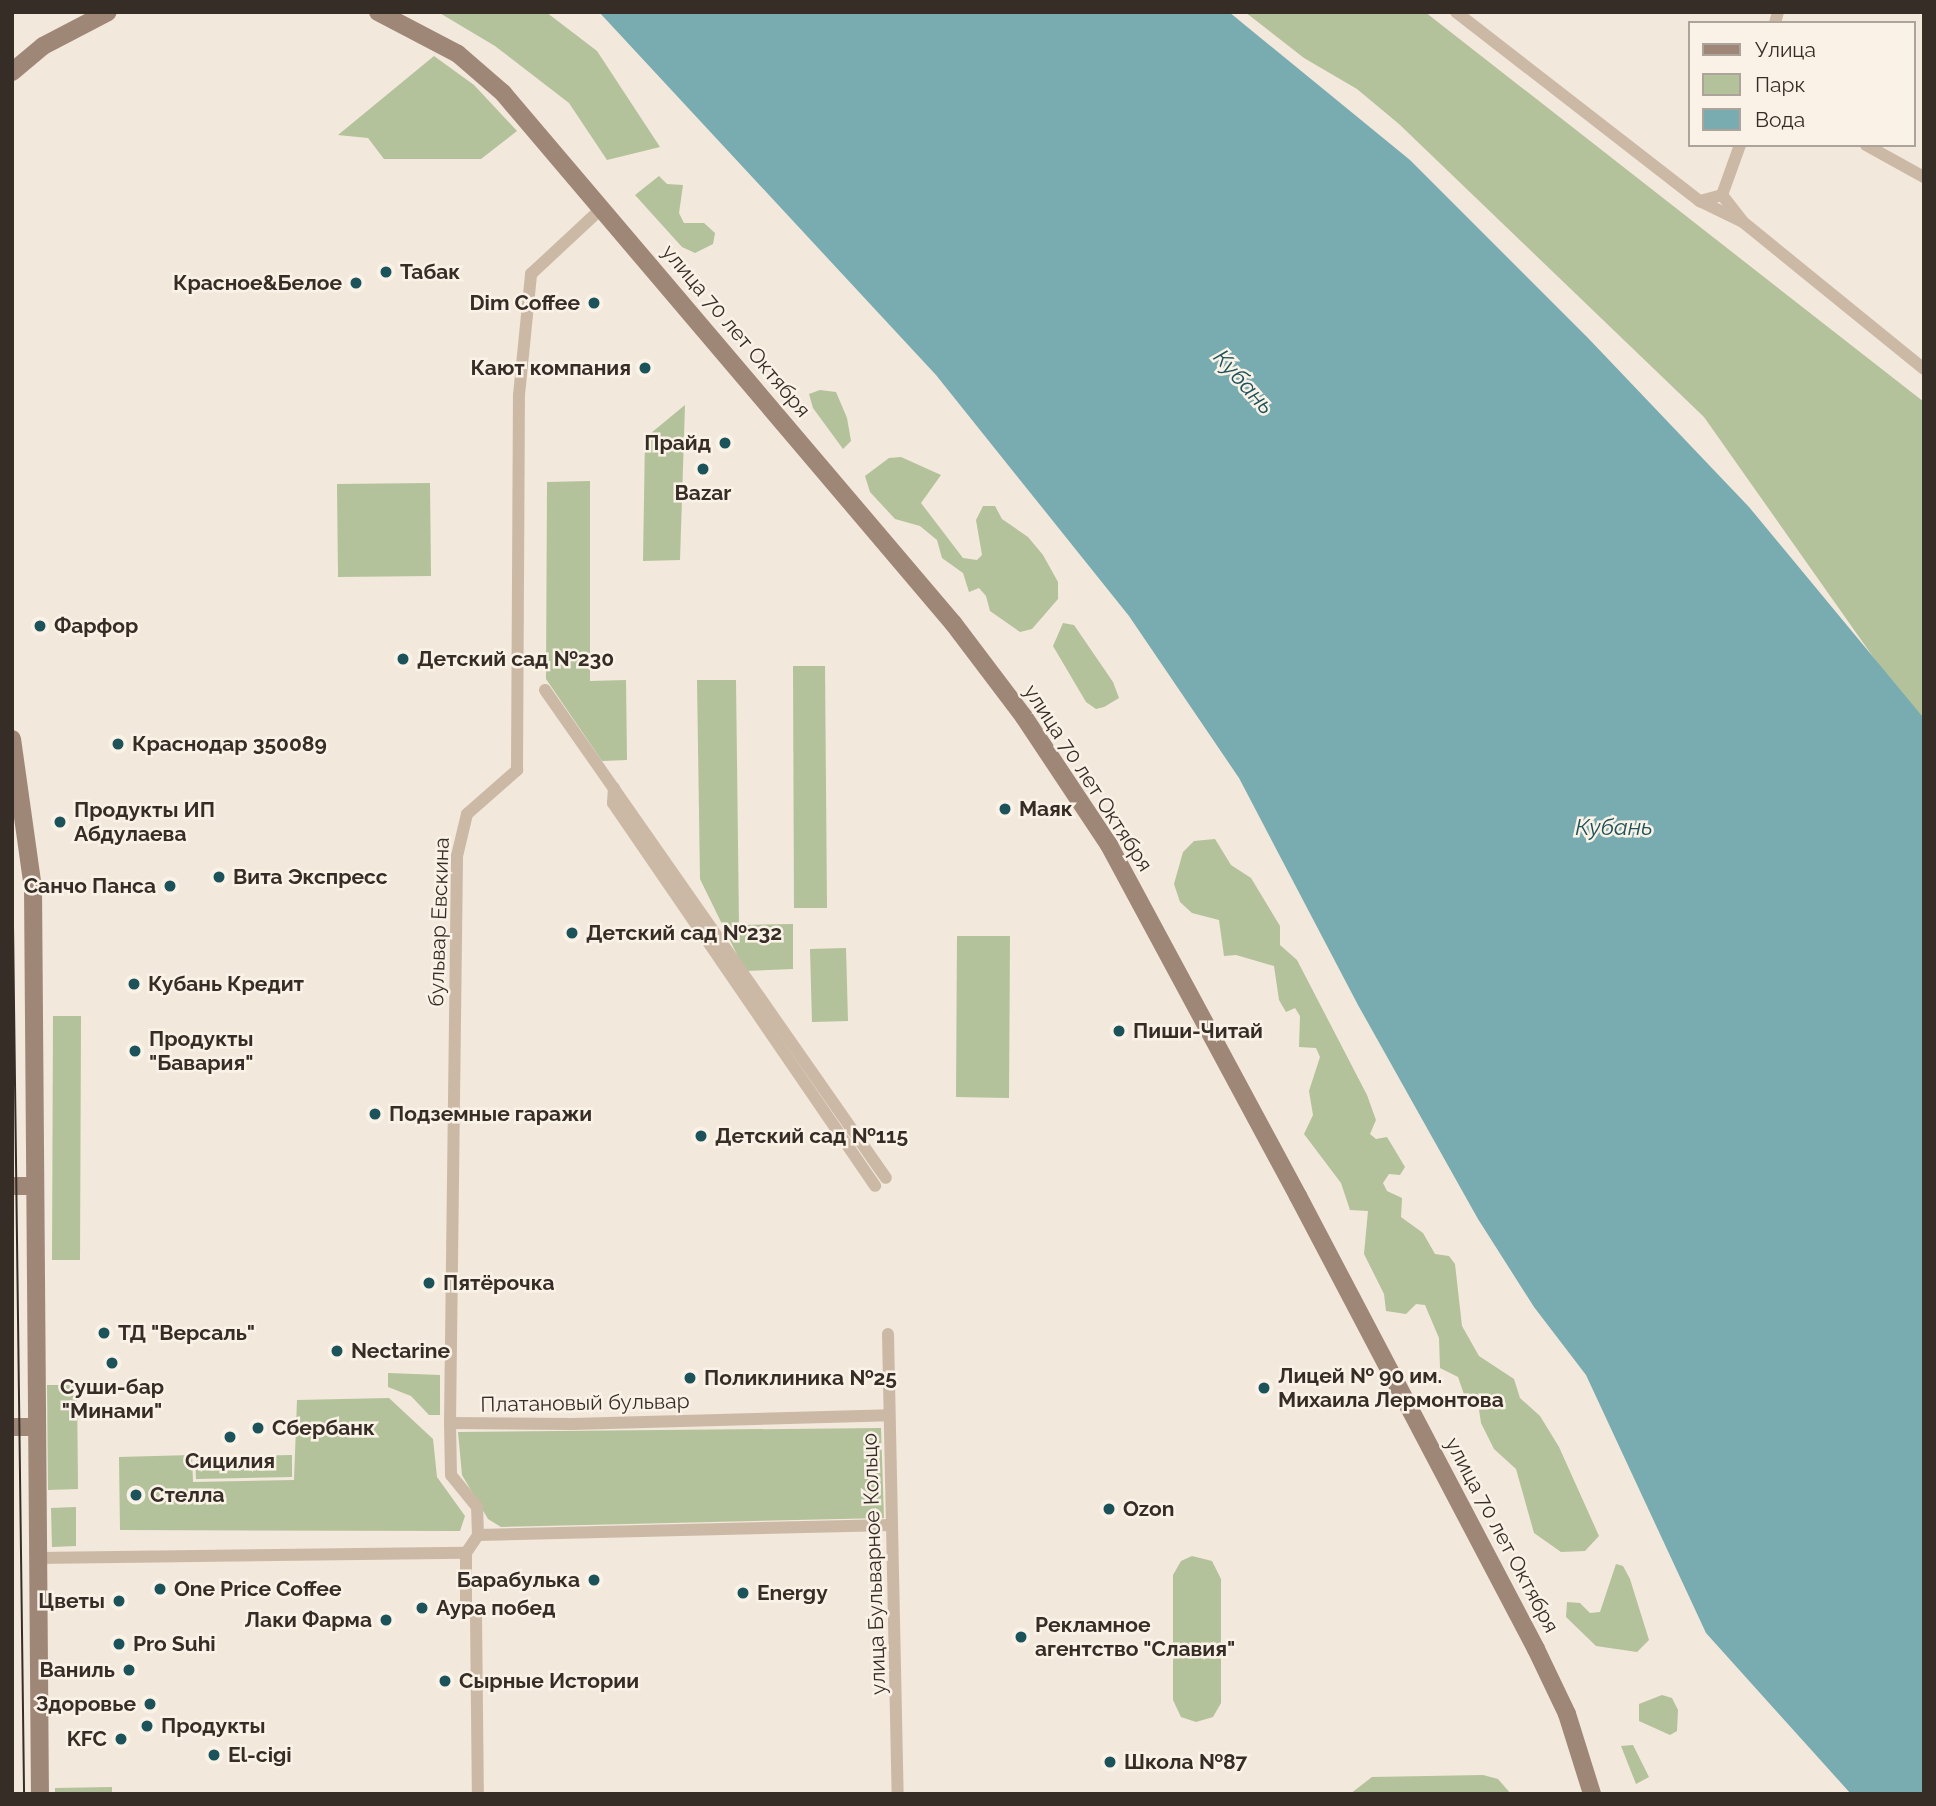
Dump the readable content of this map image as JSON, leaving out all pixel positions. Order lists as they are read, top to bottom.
{
  "streets": {
    "main road": ["улица 70 лет Октября"],
    "street": ["бульвар Евскина", "Платановый бульвар", "улица Бульварное Кольцо"]
  },
  "crossings": [
    ["улица 70 лет Октября", "бульвар Евскина"],
    ["бульвар Евскина", "Платановый бульвар"],
    ["Платановый бульвар", "улица Бульварное Кольцо"]
  ],
  "water": ["Кубань"],
  "places": [
    "Табак",
    "Красное&Белое",
    "Dim Coffee",
    "Кают компания",
    "Прайд",
    "Bazar",
    "Фарфор",
    "Детский сад №230",
    "Краснодар 350089",
    "Маяк",
    "Продукты ИП Абдулаева",
    "Вита Экспресс",
    "Санчо Панса",
    "Детский сад №232",
    "Кубань Кредит",
    "Пиши-Читай",
    "Продукты \"Бавария\"",
    "Подземные гаражи",
    "Детский сад №115",
    "Пятёрочка",
    "ТД \"Версаль\"",
    "Nectarine",
    "Суши-бар \"Минами\"",
    "Поликлиника №25",
    "Лицей № 90 им. Михаила Лермонтова",
    "Сбербанк",
    "Сицилия",
    "Стелла",
    "Ozon",
    "Барабулька",
    "One Price Coffee",
    "Energy",
    "Цветы",
    "Аура побед",
    "Лаки Фарма",
    "Рекламное агентство \"Славия\"",
    "Pro Suhi",
    "Ваниль",
    "Сырные Истории",
    "Здоровье",
    "Продукты",
    "KFC",
    "El-cigi",
    "Школа №87"
  ],
  "legend": ["Улица", "Парк", "Вода"]
}
